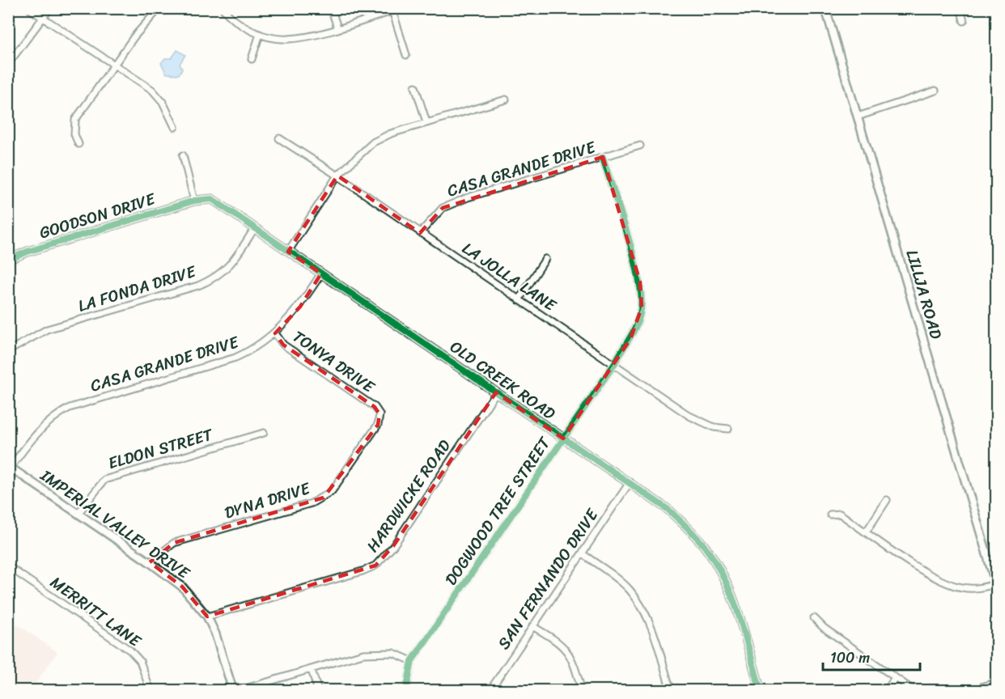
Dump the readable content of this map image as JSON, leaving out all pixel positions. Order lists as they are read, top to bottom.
{
  "streets": {
    "street": [
      "CASA GRANDE DRIVE",
      "GOODSON DRIVE",
      "LA JOLLA LANE",
      "LA FONDA DRIVE",
      "LILLJA ROAD",
      "TONYA DRIVE",
      "OLD CREEK ROAD",
      "ELDON STREET",
      "HARDWICKE ROAD",
      "DYNA DRIVE",
      "DOGWOOD TREE STREET",
      "IMPERIAL VALLEY DRIVE",
      "SAN FERNANDO DRIVE",
      "MERRITT LANE"
    ]
  },
  "crossings": [
    ["CASA GRANDE DRIVE", "LA JOLLA LANE"],
    ["CASA GRANDE DRIVE", "TONYA DRIVE"],
    ["CASA GRANDE DRIVE", "OLD CREEK ROAD"],
    ["CASA GRANDE DRIVE", "DOGWOOD TREE STREET"],
    ["CASA GRANDE DRIVE", "IMPERIAL VALLEY DRIVE"],
    ["GOODSON DRIVE", "OLD CREEK ROAD"],
    ["LA JOLLA LANE", "DOGWOOD TREE STREET"],
    ["LA FONDA DRIVE", "OLD CREEK ROAD"],
    ["TONYA DRIVE", "DYNA DRIVE"],
    ["OLD CREEK ROAD", "HARDWICKE ROAD"],
    ["OLD CREEK ROAD", "DOGWOOD TREE STREET"],
    ["OLD CREEK ROAD", "SAN FERNANDO DRIVE"],
    ["ELDON STREET", "IMPERIAL VALLEY DRIVE"],
    ["HARDWICKE ROAD", "IMPERIAL VALLEY DRIVE"],
    ["DYNA DRIVE", "IMPERIAL VALLEY DRIVE"]
  ],
  "scale_bar": "100 m"
}
